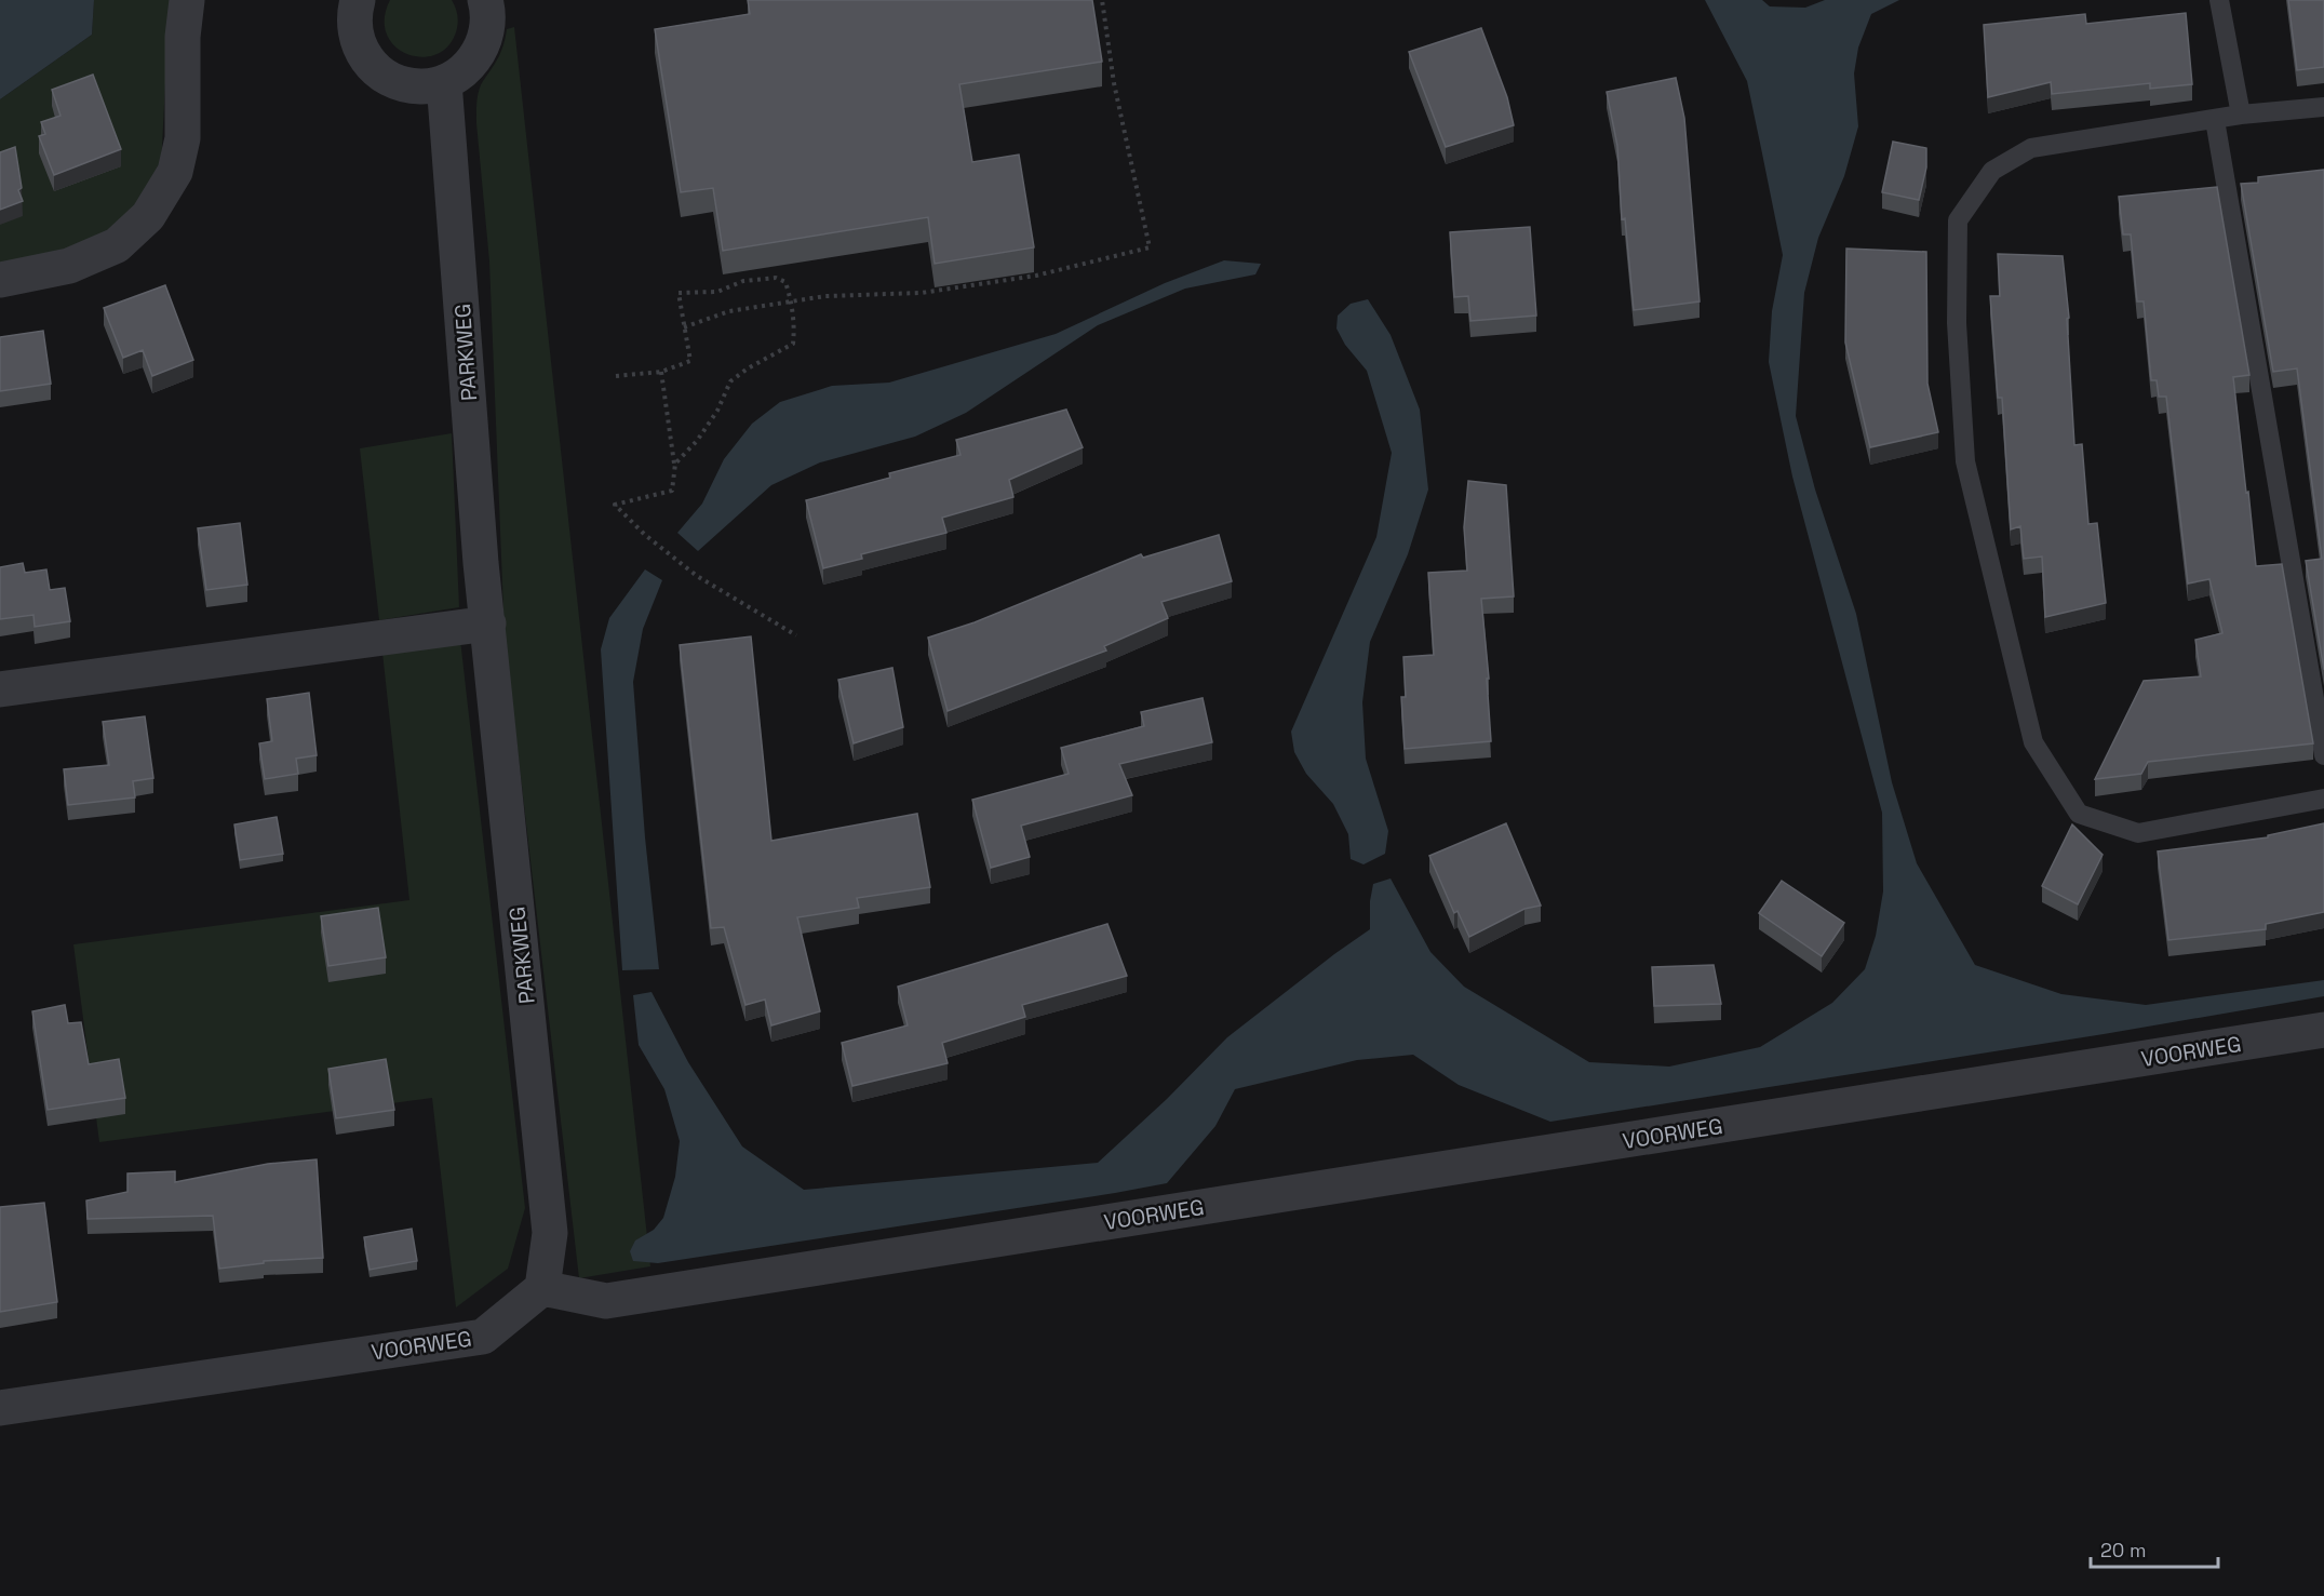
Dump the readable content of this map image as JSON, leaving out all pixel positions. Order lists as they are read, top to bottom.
{
  "streets": {
    "street": ["PARKWEG", "VOORWEG"]
  },
  "crossings": [
    ["PARKWEG", "VOORWEG"]
  ],
  "scale_bar": "20 m"
}
